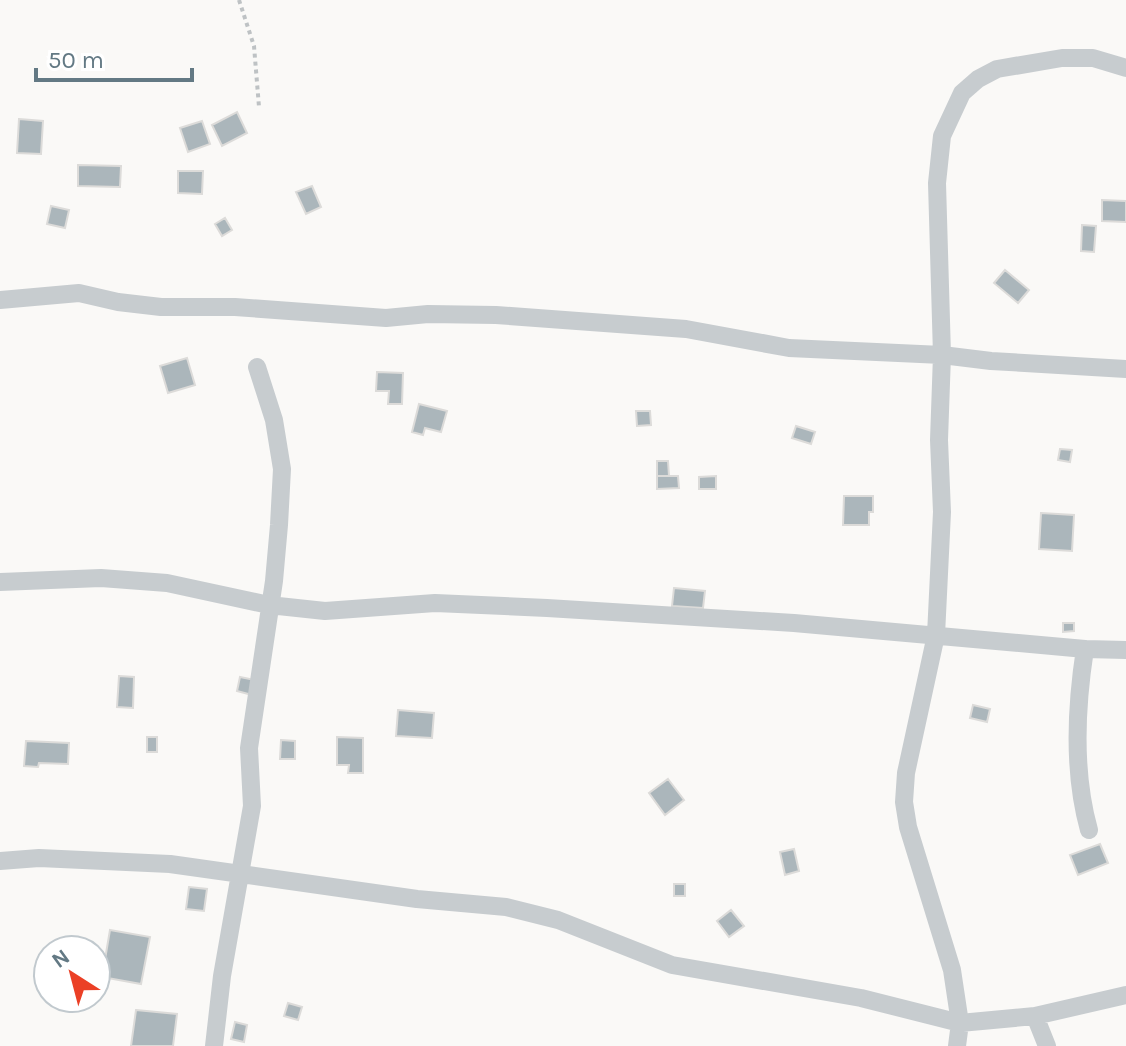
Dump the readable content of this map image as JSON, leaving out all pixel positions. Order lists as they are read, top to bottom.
{
  "scale_bar": "50 m",
  "north": "top left"
}
